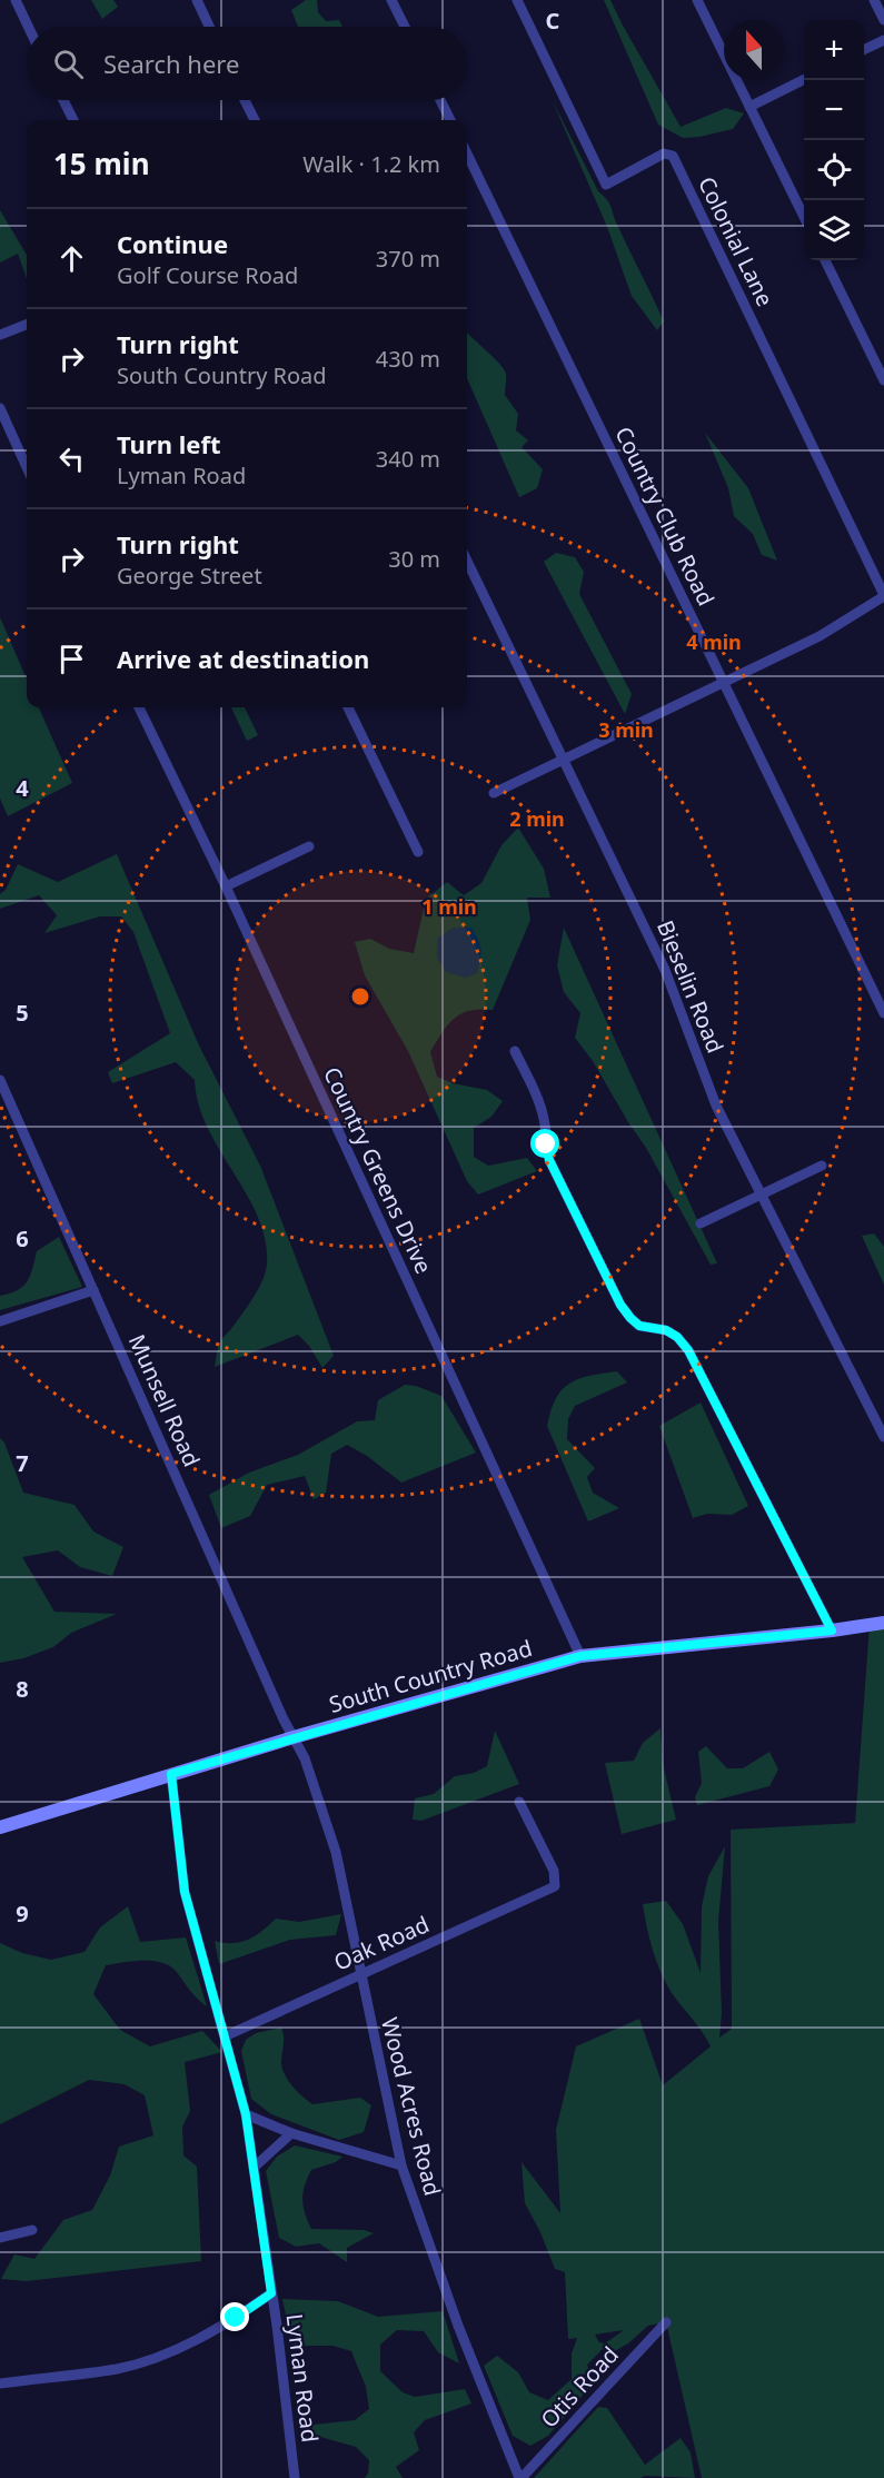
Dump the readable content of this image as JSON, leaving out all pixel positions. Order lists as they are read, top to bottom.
{
  "streets": {
    "main road": ["South Country Road"],
    "street": [
      "Colonial Lane",
      "Country Club Road",
      "Bieselin Road",
      "Country Greens Drive",
      "Munsell Road",
      "Oak Road",
      "Wood Acres Road",
      "Lyman Road",
      "Otis Road"
    ]
  },
  "crossings": [
    ["Country Greens Drive", "South Country Road"],
    ["Munsell Road", "South Country Road"],
    ["Munsell Road", "Wood Acres Road"],
    ["South Country Road", "Wood Acres Road"],
    ["South Country Road", "Lyman Road"],
    ["Oak Road", "Wood Acres Road"],
    ["Oak Road", "Lyman Road"],
    ["Wood Acres Road", "Otis Road"]
  ],
  "north": "top",
  "page": {
    "map_buttons": ["+", "−"],
    "search": "Search here",
    "heading": ["15 min", "Walk · 1.2 km"],
    "list": [
      ["Continue", "Golf Course Road", "370 m"],
      ["Turn right", "South Country Road", "430 m"],
      ["Turn left", "Lyman Road", "340 m"],
      ["Turn right", "George Street", "30 m"],
      "Arrive at destination"
    ]
  },
  "grid": {
    "columns": ["C"],
    "rows": [
      "4",
      "5",
      "6",
      "7",
      "8",
      "9"
    ]
  },
  "rings": [
    "4 min",
    "3 min",
    "2 min",
    "1 min"
  ]
}
